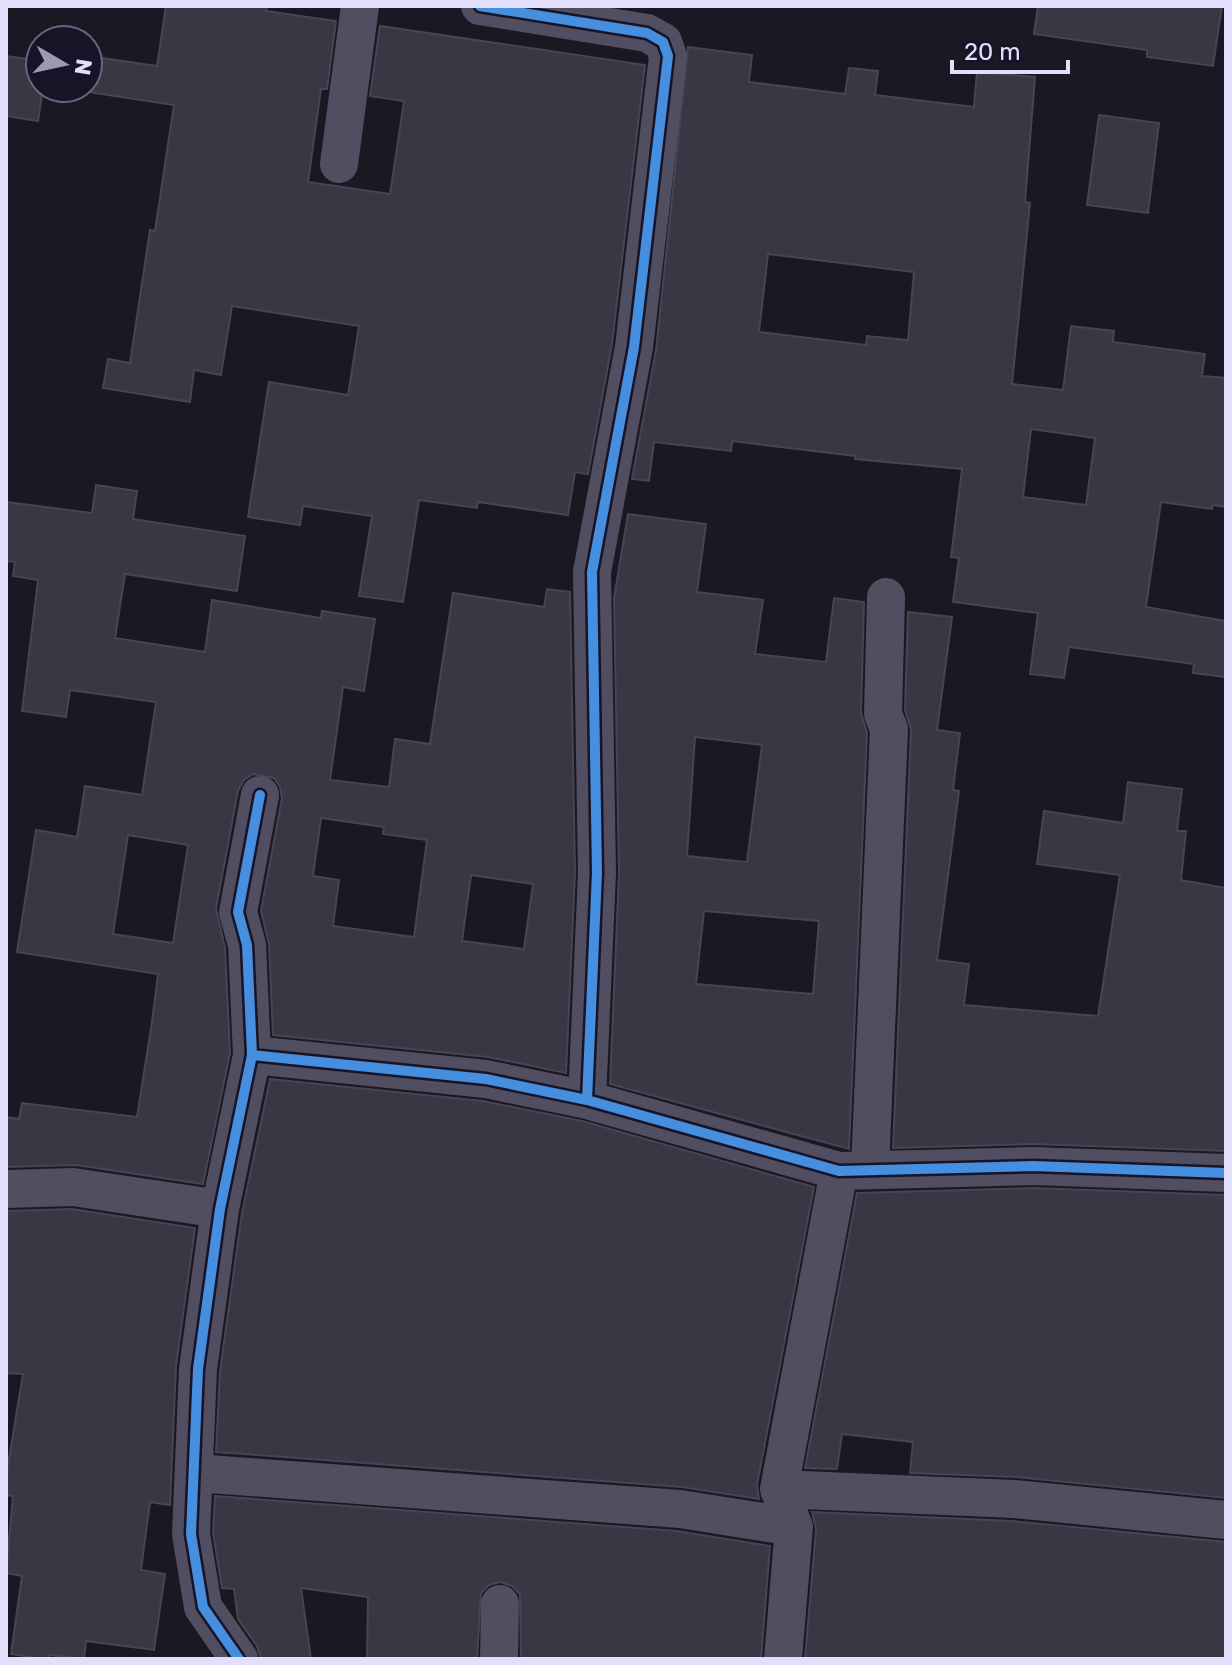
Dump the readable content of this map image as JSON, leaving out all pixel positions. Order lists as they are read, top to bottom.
{
  "scale_bar": "20 m",
  "north": "right"
}
